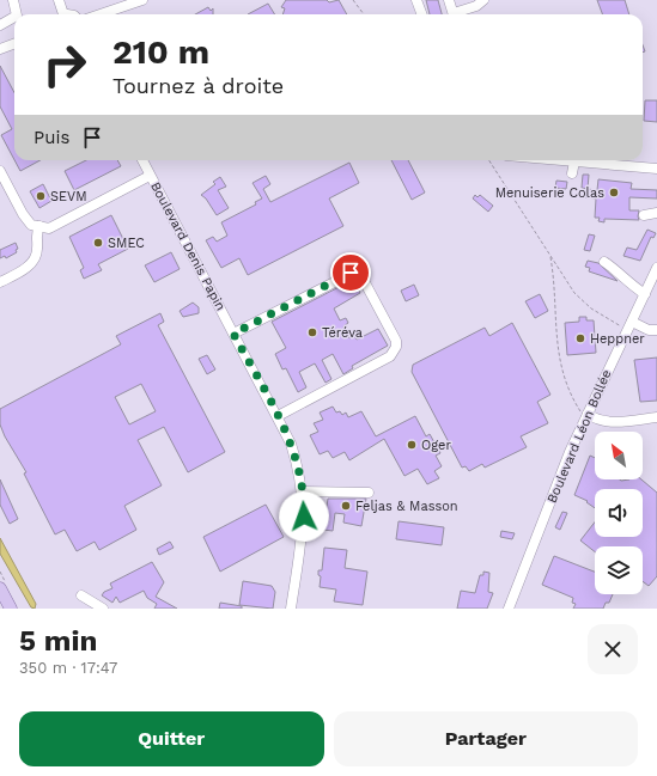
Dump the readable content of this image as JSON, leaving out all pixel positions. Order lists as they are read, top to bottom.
{
  "streets": {
    "street": ["Boulevard Denis Papin", "Boulevard Léon Bollée"]
  },
  "places": [
    "Menuiserie Colas",
    "SEVM",
    "SMEC",
    "Téréva",
    "Heppner",
    "Oger",
    "Feljas & Masson"
  ],
  "north": "top left",
  "page": {
    "turn": ["210 m", "Tournez à droite"],
    "then": "Puis",
    "heading": ["5 min", "350 m · 17:47"],
    "buttons": ["Quitter", "Partager"]
  }
}
